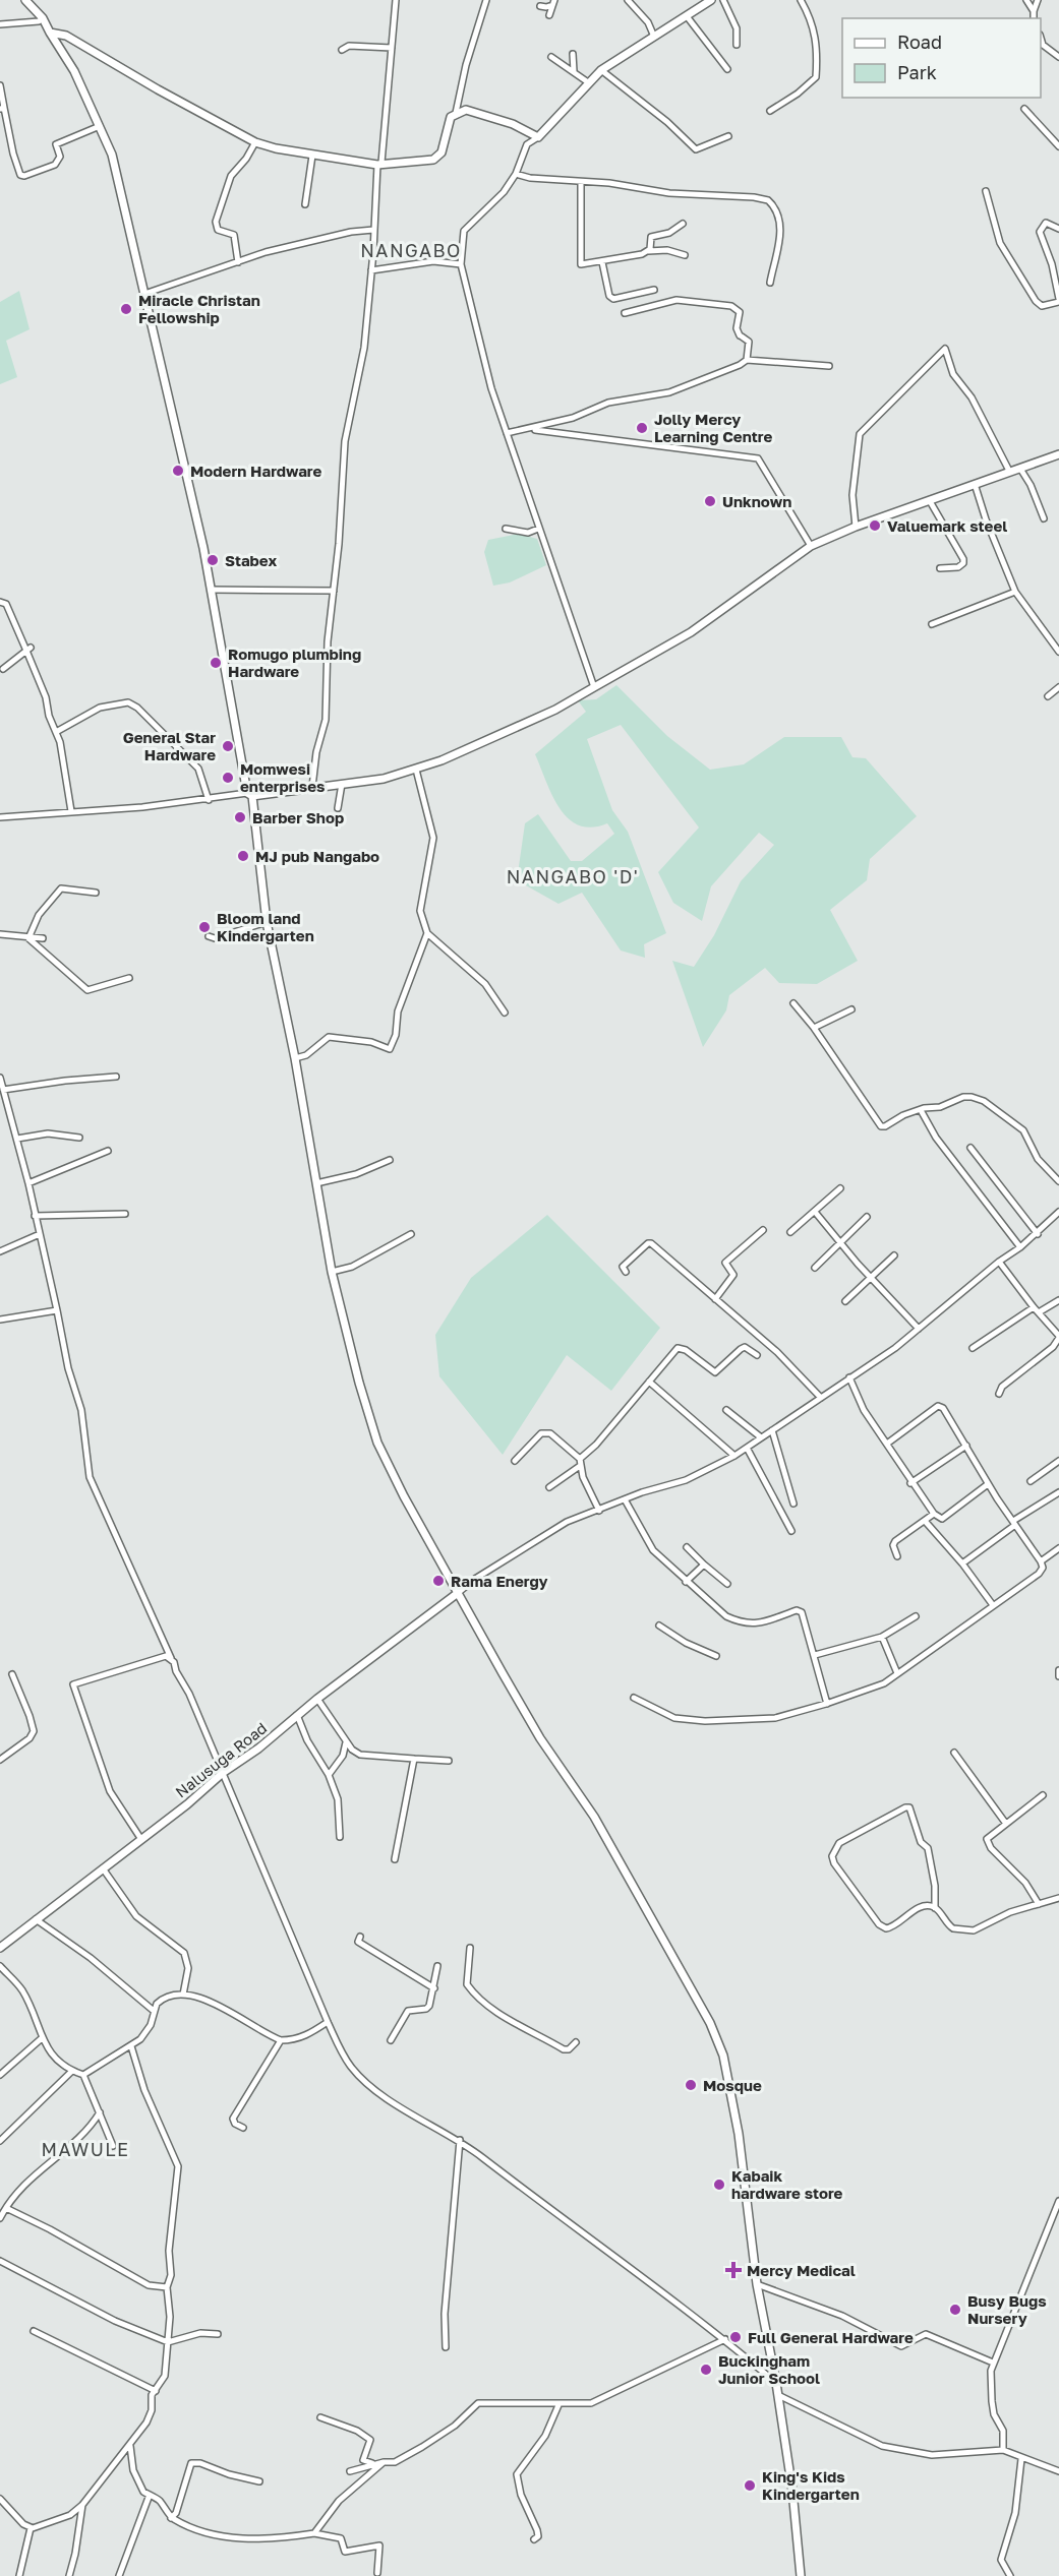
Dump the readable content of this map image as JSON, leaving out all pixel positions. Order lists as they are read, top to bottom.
{
  "streets": {
    "street": ["Nalusuga Road"]
  },
  "districts": ["NANGABO", "NANGABO 'D'", "MAWULE"],
  "places": {
    "other": [
      "Miracle Christan Fellowship",
      "Jolly Mercy Learning Centre",
      "Modern Hardware",
      "Unknown",
      "Valuemark steel",
      "Stabex",
      "Romugo plumbing Hardware",
      "General Star Hardware",
      "Momwesi enterprises",
      "Barber Shop",
      "MJ pub Nangabo",
      "Bloom land Kindergarten",
      "Rama Energy",
      "Mosque",
      "Kabaik hardware store",
      "Busy Bugs Nursery",
      "Full General Hardware",
      "Buckingham Junior School",
      "King's Kids Kindergarten"
    ],
    "health": ["Mercy Medical"]
  },
  "legend": ["Road", "Park"]
}
